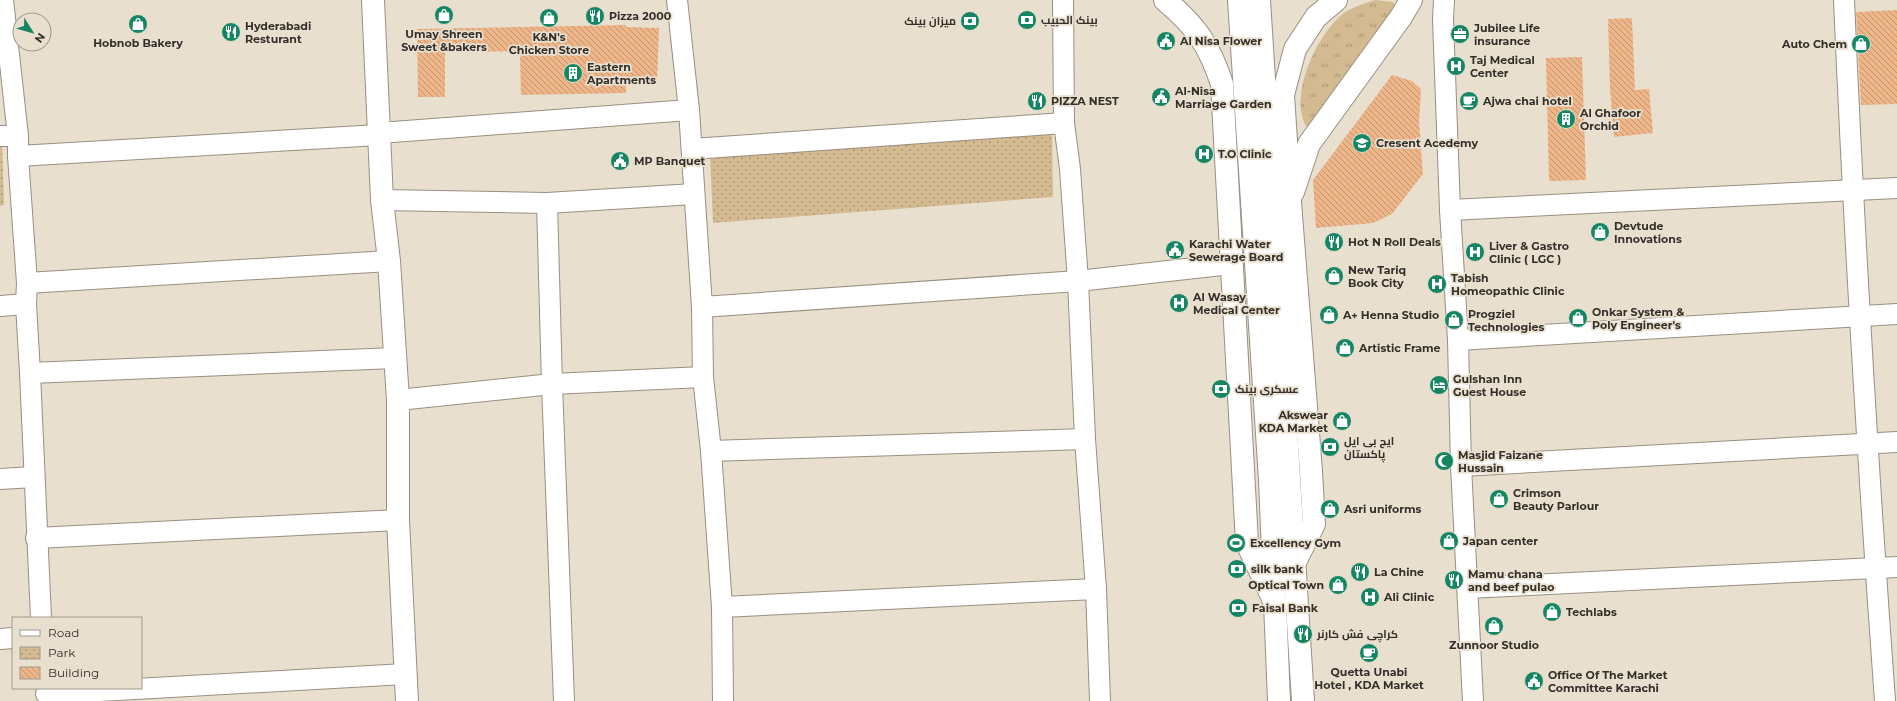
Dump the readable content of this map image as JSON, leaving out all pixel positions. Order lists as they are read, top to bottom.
{
  "places": {
    "shop": [
      "Umay Shreen Sweet &bakers",
      "K&N's Chicken Store",
      "Hobnob Bakery",
      "Auto Chem",
      "Devtude Innovations",
      "New Tariq Book City",
      "A+ Henna Studio",
      "Onkar System & Poly Engineer's",
      "Progziel Technologies",
      "Artistic Frame",
      "Akswear KDA Market",
      "Crimson Beauty Parlour",
      "Asri uniforms",
      "Japan center",
      "Optical Town",
      "Techlabs",
      "Zunnoor Studio"
    ],
    "restaurant": [
      "Pizza 2000",
      "Hyderabadi Resturant",
      "PIZZA NEST",
      "Hot N Roll Deals",
      "La Chine",
      "Mamu chana and beef pulao",
      "کراچی فش کارنر"
    ],
    "bank": [
      "بينک الحبيب",
      "میزان بینک",
      "عسکری بینک",
      "ایچ بی ایل پاکستان",
      "silk bank",
      "Faisal Bank"
    ],
    "office": ["Jubilee Life insurance"],
    "public building": [
      "Al Nisa Flower",
      "Al-Nisa Marriage Garden",
      "MP Banquet",
      "Karachi Water Sewerage Board",
      "Office Of The Market Committee Karachi"
    ],
    "hospital": [
      "Taj Medical Center",
      "T.O Clinic",
      "Liver & Gastro Clinic ( LGC )",
      "Tabish Homeopathic Clinic",
      "Al Wasay Medical Center",
      "Ali Clinic"
    ],
    "building": ["Eastern Apartments", "Al Ghafoor Orchid"],
    "cafe": ["Ajwa chai hotel", "Quetta Unabi Hotel , KDA Market"],
    "school or university": ["Cresent Acedemy"],
    "hotel": ["Gulshan Inn Guest House"],
    "mosque": ["Masjid Faizane Hussain"],
    "sports": ["Excellency Gym"]
  },
  "legend": ["Road", "Park", "Building"],
  "north": "bottom right"
}
